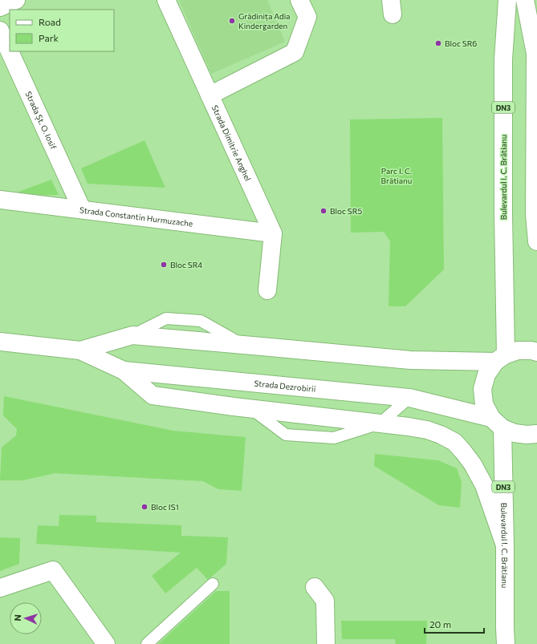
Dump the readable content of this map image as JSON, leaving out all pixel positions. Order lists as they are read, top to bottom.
{
  "streets": {
    "main road": [
      "DN3",
      "Strada Șt. O. Iosif",
      "Strada Dimitrie Anghel",
      "Bulevardul I. C. Brătianu",
      "Strada Constantin Hurmuzache",
      "Strada Dezrobirii"
    ]
  },
  "crossings": [
    ["DN3", "Bulevardul I. C. Brătianu"],
    ["DN3", "Strada Dezrobirii"],
    ["Strada Șt. O. Iosif", "Strada Constantin Hurmuzache"],
    ["Strada Dimitrie Anghel", "Strada Constantin Hurmuzache"],
    ["Bulevardul I. C. Brătianu", "Strada Dezrobirii"]
  ],
  "parks": ["Parc I. C. Brătianu"],
  "places": [
    "Grădinița Adia Kindergarden",
    "Bloc SR6",
    "Bloc SR5",
    "Bloc SR4",
    "Bloc IS1"
  ],
  "legend": ["Road", "Park"],
  "scale_bar": "20 m",
  "north": "left"
}
